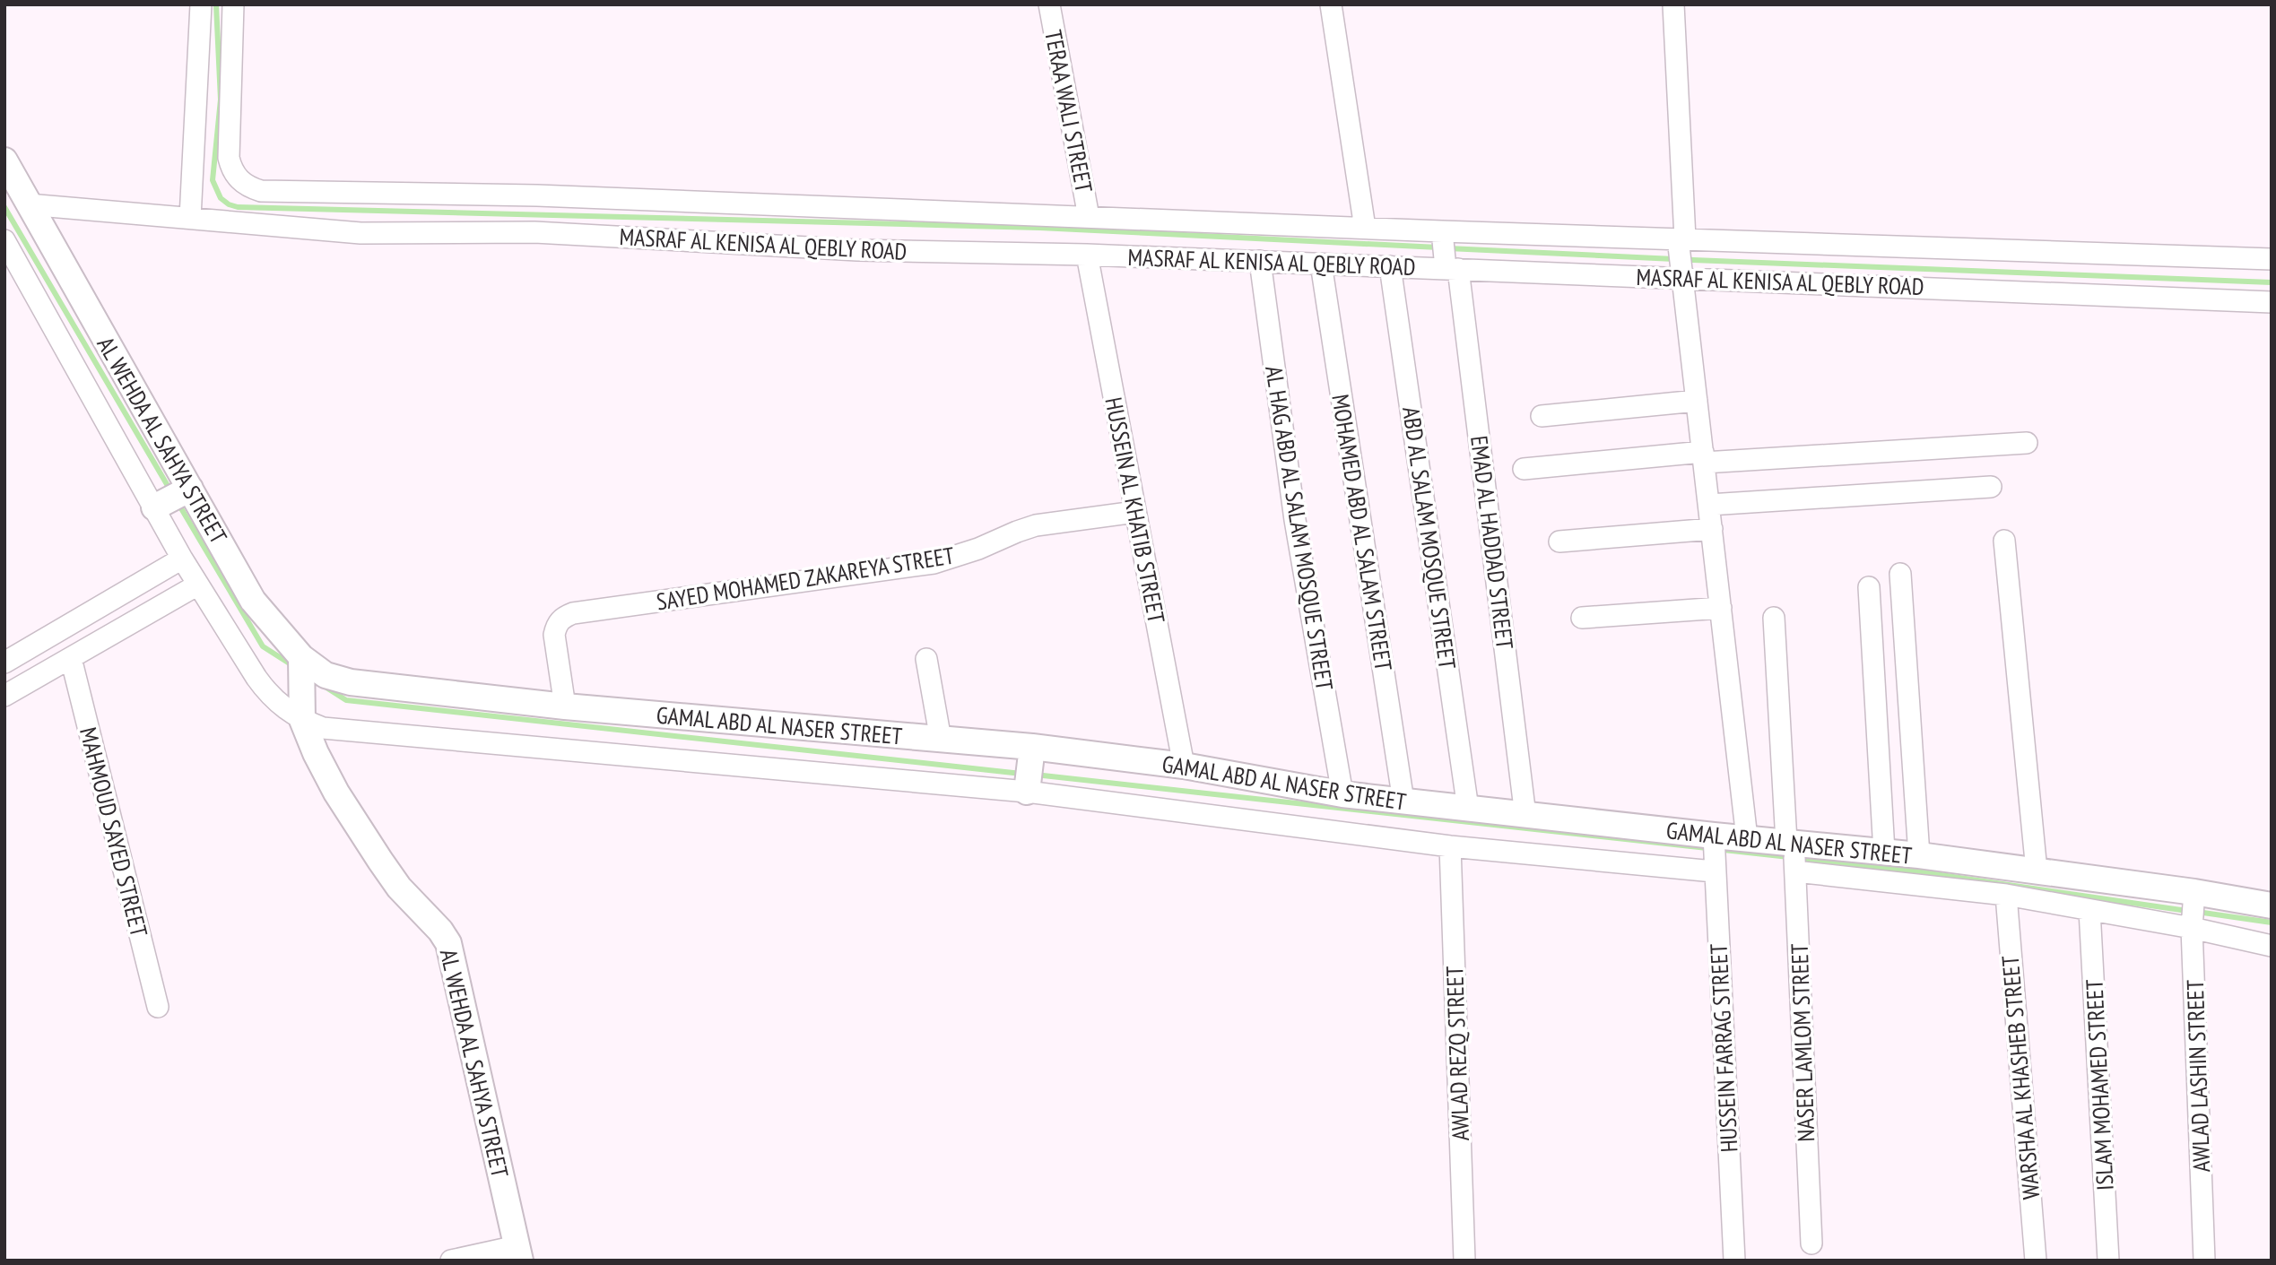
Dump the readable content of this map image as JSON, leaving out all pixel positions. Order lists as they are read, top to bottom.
{
  "streets": {
    "street": [
      "TERAA WALI STREET",
      "MASRAF AL KENISA AL QEBLY ROAD",
      "AL WEHDA AL SAHYA STREET",
      "HUSSEIN AL KHATIB STREET",
      "AL HAG ABD AL SALAM MOSQUE STREET",
      "MOHAMED ABD AL SALAM STREET",
      "ABD AL SALAM MOSQUE STREET",
      "EMAD AL HADDAD STREET",
      "SAYED MOHAMED ZAKAREYA STREET",
      "GAMAL ABD AL NASER STREET",
      "MAHMOUD SAYED STREET",
      "NASER LAMLOM STREET",
      "HUSSEIN FARRAG STREET",
      "AWLAD REZQ STREET",
      "AWLAD LASHIN STREET",
      "WARSHA AL KHASHEB STREET",
      "ISLAM MOHAMED STREET"
    ]
  },
  "crossings": [
    ["TERAA WALI STREET", "MASRAF AL KENISA AL QEBLY ROAD"],
    ["MASRAF AL KENISA AL QEBLY ROAD", "AL WEHDA AL SAHYA STREET"],
    ["MASRAF AL KENISA AL QEBLY ROAD", "HUSSEIN AL KHATIB STREET"],
    ["MASRAF AL KENISA AL QEBLY ROAD", "AL HAG ABD AL SALAM MOSQUE STREET"],
    ["MASRAF AL KENISA AL QEBLY ROAD", "MOHAMED ABD AL SALAM STREET"],
    ["MASRAF AL KENISA AL QEBLY ROAD", "ABD AL SALAM MOSQUE STREET"],
    ["MASRAF AL KENISA AL QEBLY ROAD", "EMAD AL HADDAD STREET"],
    ["AL WEHDA AL SAHYA STREET", "GAMAL ABD AL NASER STREET"],
    ["HUSSEIN AL KHATIB STREET", "SAYED MOHAMED ZAKAREYA STREET"],
    ["HUSSEIN AL KHATIB STREET", "GAMAL ABD AL NASER STREET"],
    ["AL HAG ABD AL SALAM MOSQUE STREET", "GAMAL ABD AL NASER STREET"],
    ["MOHAMED ABD AL SALAM STREET", "GAMAL ABD AL NASER STREET"],
    ["ABD AL SALAM MOSQUE STREET", "GAMAL ABD AL NASER STREET"],
    ["EMAD AL HADDAD STREET", "GAMAL ABD AL NASER STREET"],
    ["SAYED MOHAMED ZAKAREYA STREET", "GAMAL ABD AL NASER STREET"],
    ["GAMAL ABD AL NASER STREET", "NASER LAMLOM STREET"],
    ["GAMAL ABD AL NASER STREET", "HUSSEIN FARRAG STREET"],
    ["GAMAL ABD AL NASER STREET", "AWLAD REZQ STREET"],
    ["GAMAL ABD AL NASER STREET", "AWLAD LASHIN STREET"],
    ["GAMAL ABD AL NASER STREET", "WARSHA AL KHASHEB STREET"],
    ["GAMAL ABD AL NASER STREET", "ISLAM MOHAMED STREET"]
  ]
}
